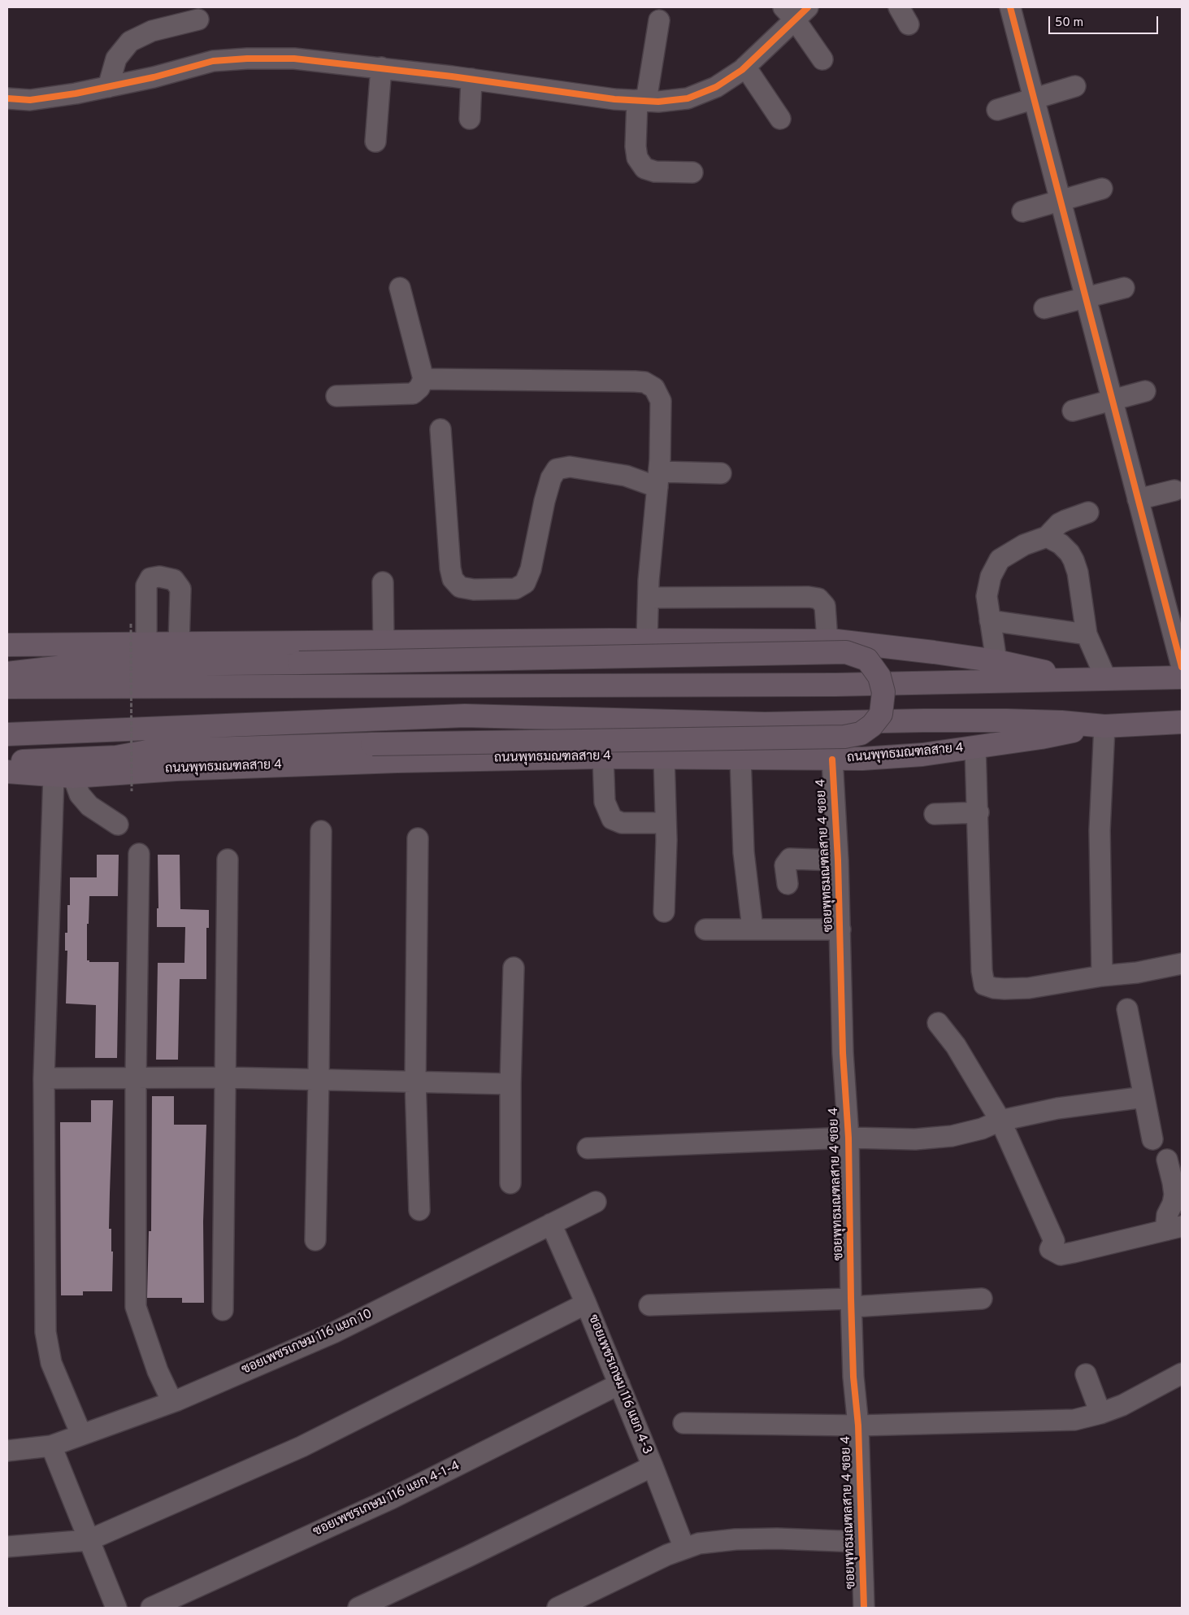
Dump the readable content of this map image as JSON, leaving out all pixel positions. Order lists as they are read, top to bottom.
{
  "streets": {
    "main road": ["ถนนพุทธมณฑลสาย 4"],
    "street": [
      "ซอยพุทธมณฑลสาย 4 ซอย 4",
      "ซอยเพชรเกษม 116 แยก 10",
      "ซอยเพชรเกษม 116 แยก 4-3",
      "ซอยเพชรเกษม 116 แยก 4-1-4"
    ]
  },
  "crossings": [
    ["ถนนพุทธมณฑลสาย 4", "ซอยพุทธมณฑลสาย 4 ซอย 4"],
    ["ซอยเพชรเกษม 116 แยก 10", "ซอยเพชรเกษม 116 แยก 4-3"],
    ["ซอยเพชรเกษม 116 แยก 4-3", "ซอยเพชรเกษม 116 แยก 4-1-4"]
  ],
  "scale_bar": "50 m"
}
